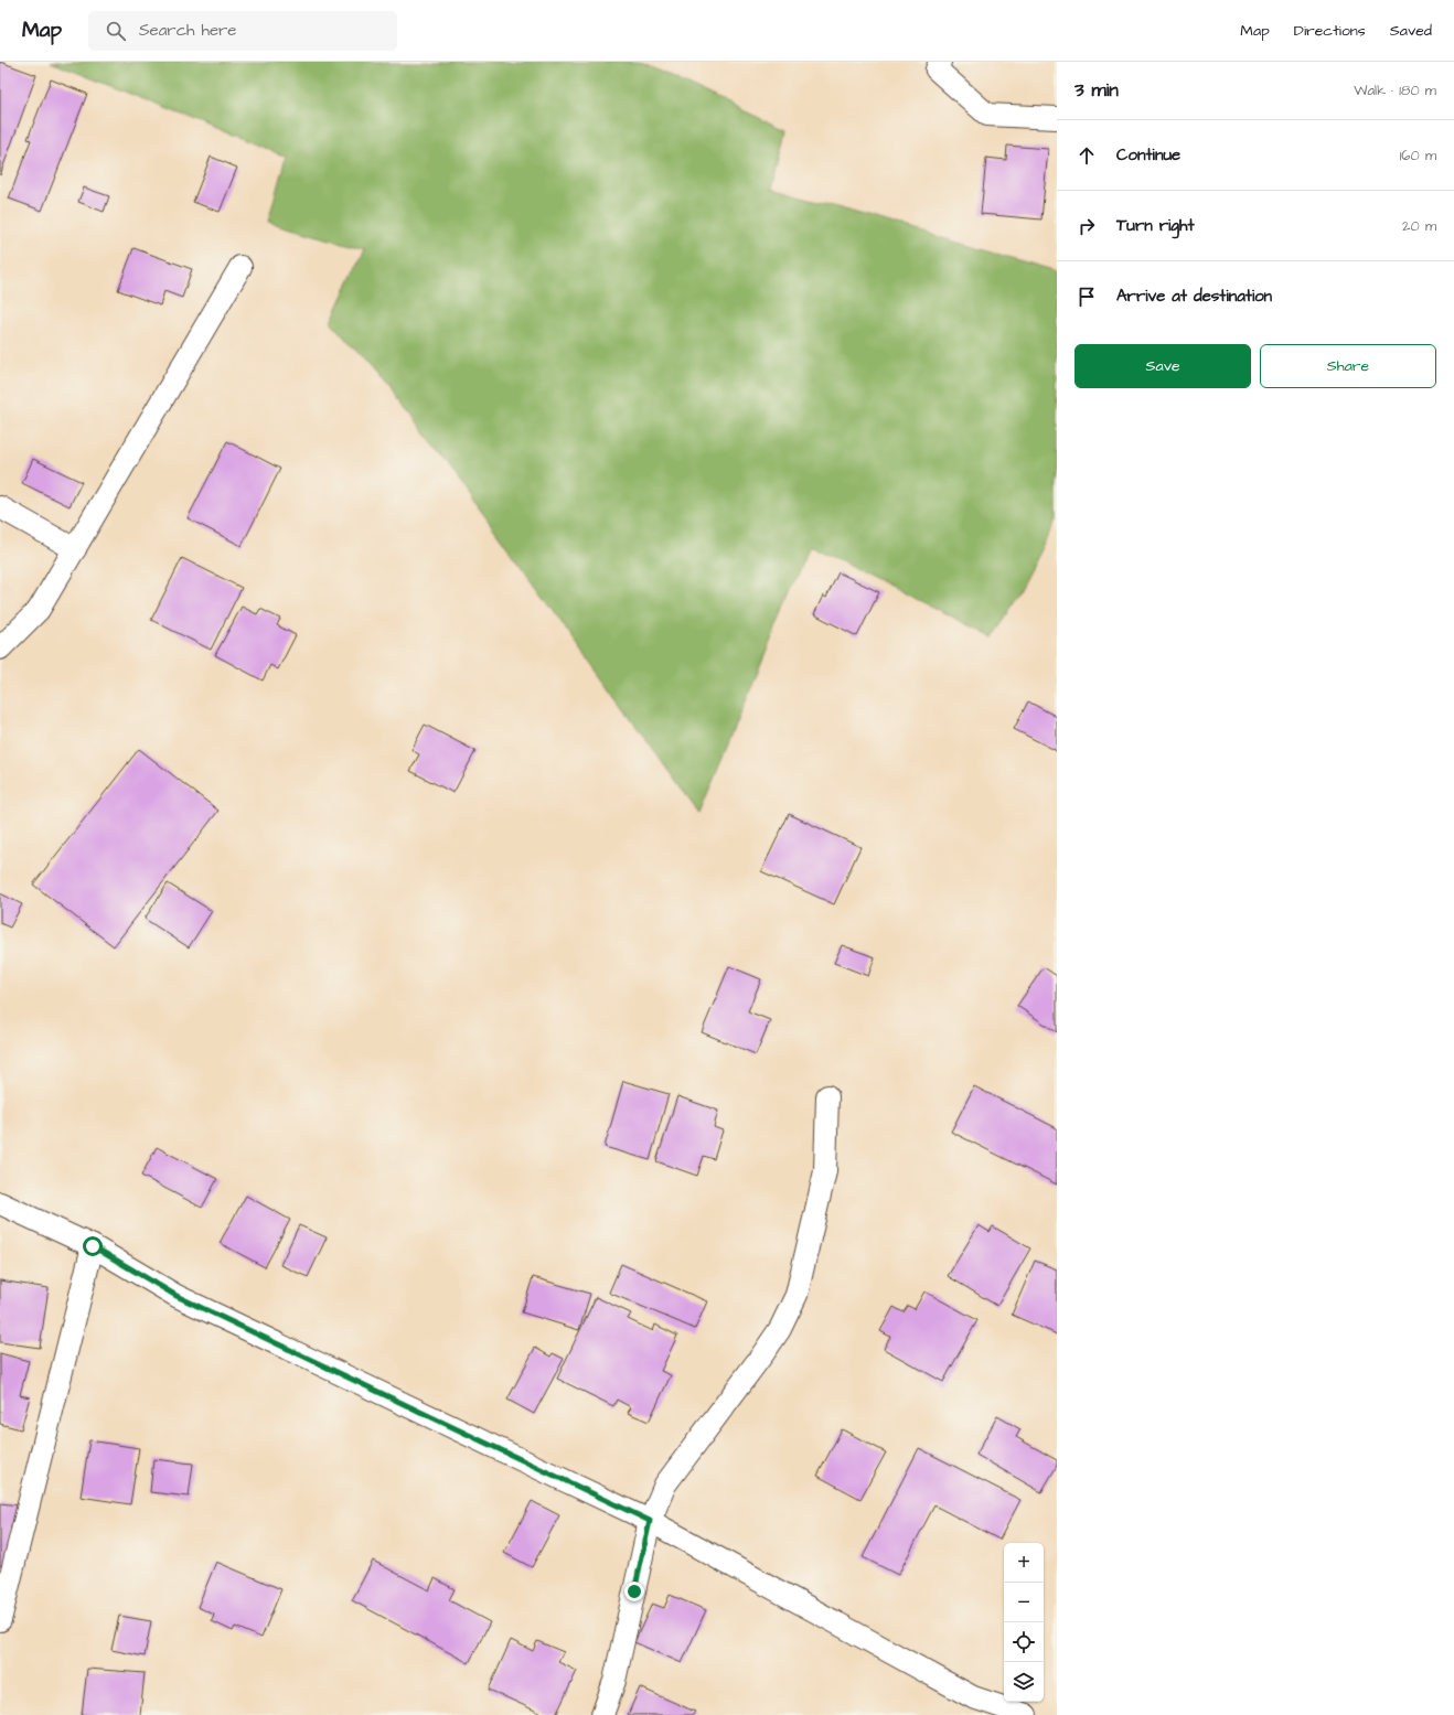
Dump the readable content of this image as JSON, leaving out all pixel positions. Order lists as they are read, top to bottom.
{
  "page": {
    "header": "Map",
    "search": "Search here",
    "nav": ["Map", "Directions", "Saved"],
    "heading": ["3 min", "Walk · 180 m"],
    "list": [
      ["Continue", "160 m"],
      ["Turn right", "20 m"],
      "Arrive at destination"
    ],
    "buttons": ["Save", "Share"],
    "map_buttons": ["+", "−"]
  }
}
